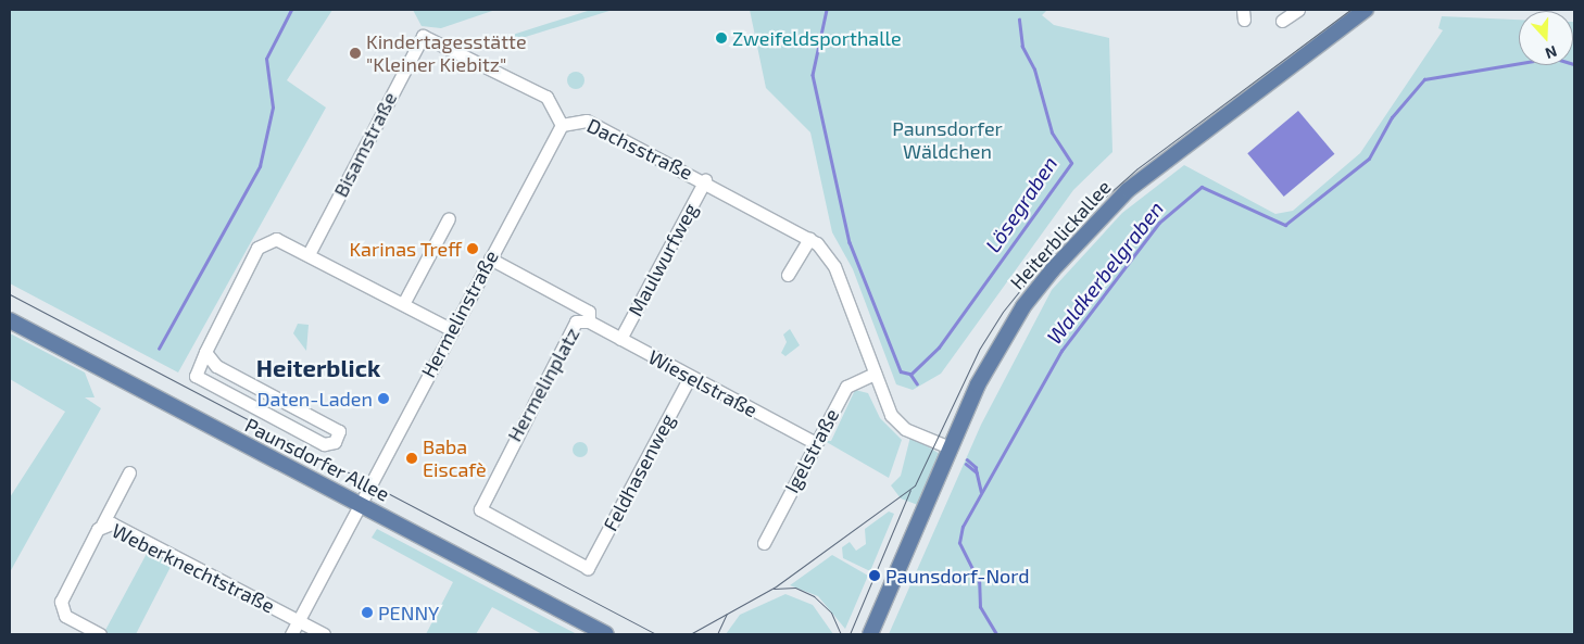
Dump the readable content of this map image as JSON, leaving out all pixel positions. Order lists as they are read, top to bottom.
{
  "streets": {
    "main road": ["Heiterblickallee", "Paunsdorfer Allee"],
    "street": [
      "Bisamstraße",
      "Dachsstraße",
      "Maulwurfweg",
      "Hermelinstraße",
      "Wieselstraße",
      "Hermelinplatz",
      "Igelstraße",
      "Feldhasenweg",
      "Weberknechtstraße"
    ]
  },
  "crossings": [
    ["Bisamstraße", "Dachsstraße"],
    ["Dachsstraße", "Heiterblickallee"],
    ["Dachsstraße", "Maulwurfweg"],
    ["Dachsstraße", "Hermelinstraße"],
    ["Dachsstraße", "Igelstraße"],
    ["Maulwurfweg", "Wieselstraße"],
    ["Hermelinstraße", "Hermelinplatz"],
    ["Hermelinstraße", "Paunsdorfer Allee"],
    ["Hermelinstraße", "Weberknechtstraße"],
    ["Wieselstraße", "Hermelinplatz"],
    ["Wieselstraße", "Igelstraße"],
    ["Wieselstraße", "Feldhasenweg"],
    ["Hermelinplatz", "Feldhasenweg"]
  ],
  "districts": ["Heiterblick"],
  "water": ["Lösegraben", "Waldkerbelgraben"],
  "parks": ["Paunsdorfer Wäldchen"],
  "places": [
    "Zweifeldsporthalle",
    "Kindertagesstätte \"Kleiner Kiebitz\"",
    "Karinas Treff",
    "Daten-Laden",
    "Baba Eiscafè",
    "Paunsdorf-Nord",
    "PENNY"
  ],
  "north": "bottom"
}
